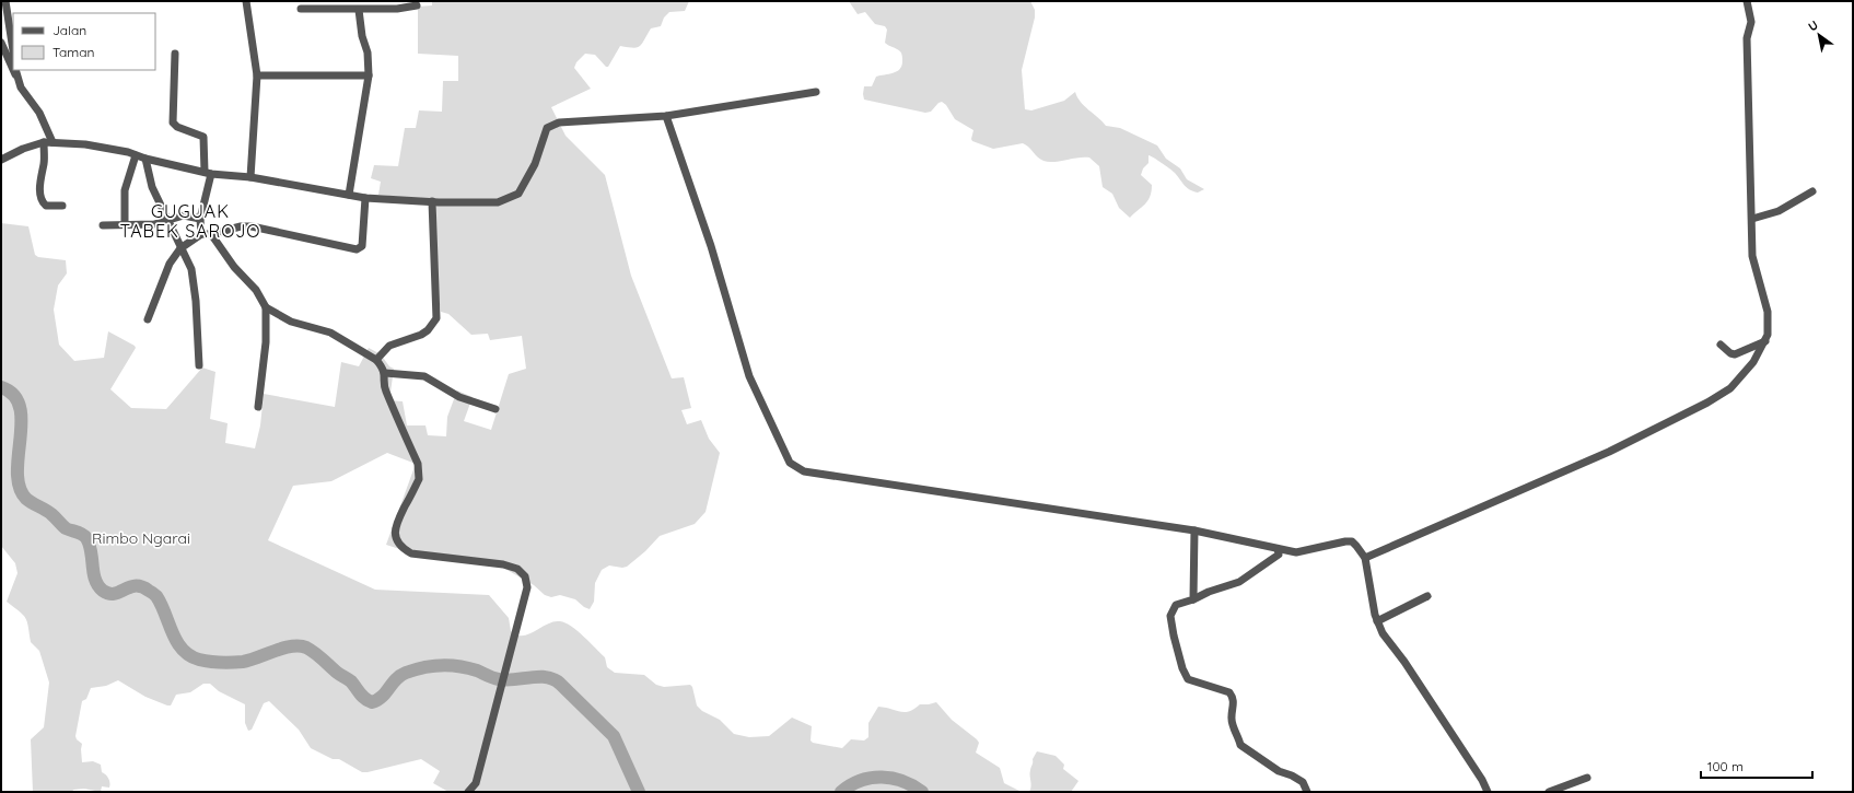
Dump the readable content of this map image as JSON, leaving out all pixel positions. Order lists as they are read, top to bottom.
{
  "districts": ["GUGUAK TABEK SAROJO"],
  "parks": ["Rimbo Ngarai"],
  "legend": ["Jalan", "Taman"],
  "scale_bar": "100 m",
  "north": "top left"
}
